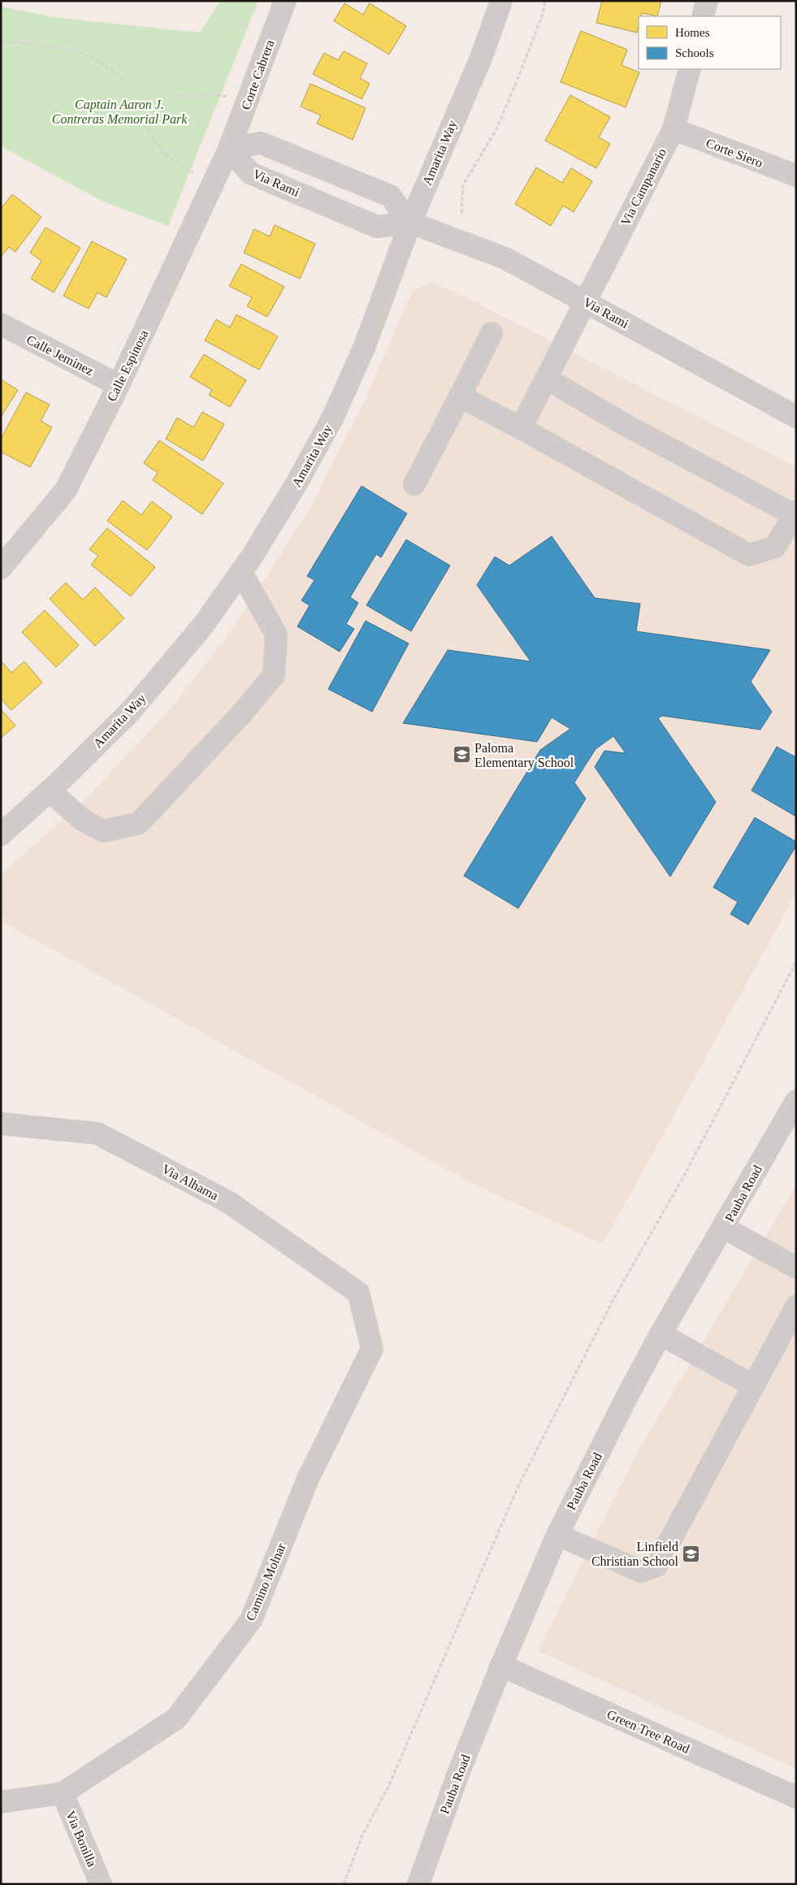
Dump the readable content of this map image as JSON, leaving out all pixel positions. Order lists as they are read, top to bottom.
{
  "streets": {
    "street": [
      "Corte Cabrera",
      "Amarita Way",
      "Corte Siero",
      "Via Rami",
      "Via Campanario",
      "Calle Jeminez",
      "Calle Espinosa",
      "Via Alhama",
      "Pauba Road",
      "Camino Molnar",
      "Green Tree Road",
      "Via Bonilla"
    ]
  },
  "crossings": [
    ["Corte Cabrera", "Via Rami"],
    ["Corte Cabrera", "Calle Espinosa"],
    ["Amarita Way", "Via Rami"],
    ["Corte Siero", "Via Campanario"],
    ["Via Rami", "Via Campanario"],
    ["Via Rami", "Calle Espinosa"],
    ["Calle Jeminez", "Calle Espinosa"],
    ["Via Alhama", "Camino Molnar"],
    ["Pauba Road", "Green Tree Road"],
    ["Camino Molnar", "Via Bonilla"]
  ],
  "parks": ["Captain Aaron J. Contreras Memorial Park"],
  "places": {
    "school or university": ["Paloma Elementary School", "Linfield Christian School"]
  },
  "legend": ["Homes", "Schools"]
}
